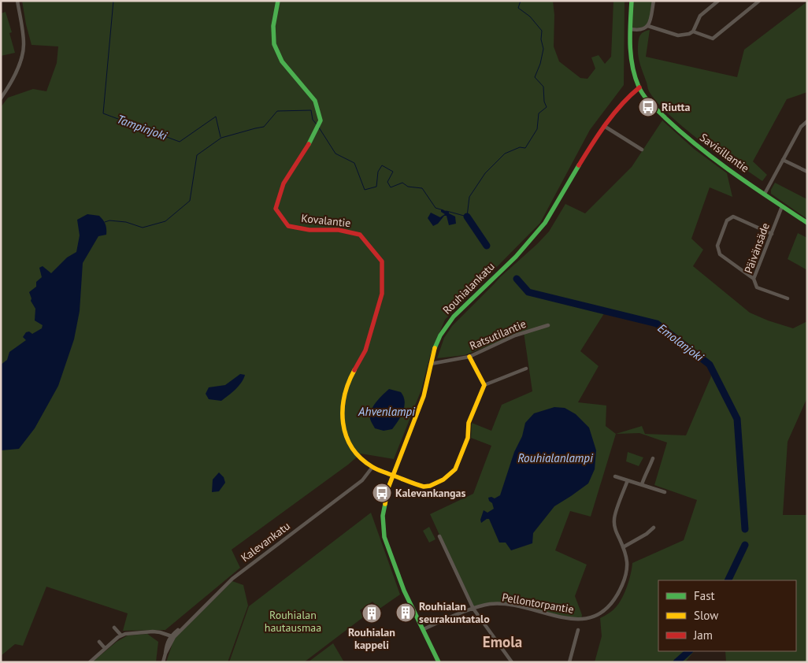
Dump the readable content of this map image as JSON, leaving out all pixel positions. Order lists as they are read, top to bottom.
{
  "streets": {
    "street": [
      "Savisillantie",
      "Kovalantie",
      "Päivänsäde",
      "Rouhialankatu",
      "Ratsutilantie",
      "Kalevankatu",
      "Pellontorpantie"
    ]
  },
  "crossings": [
    ["Savisillantie", "Päivänsäde"],
    ["Savisillantie", "Rouhialankatu"],
    ["Kovalantie", "Rouhialankatu"],
    ["Kovalantie", "Kalevankatu"],
    ["Rouhialankatu", "Ratsutilantie"],
    ["Rouhialankatu", "Pellontorpantie"]
  ],
  "districts": ["Emola"],
  "water": [
    "Tampinjoki",
    "Emolanjoki",
    "Ahvenlampi",
    "Rouhialanlampi"
  ],
  "parks": ["Rouhialan hautausmaa"],
  "places": {
    "bus stop": ["Riutta", "Kalevankangas"],
    "building": ["Rouhialan seurakuntatalo", "Rouhialan kappeli"]
  },
  "legend": ["Fast", "Slow", "Jam"]
}
